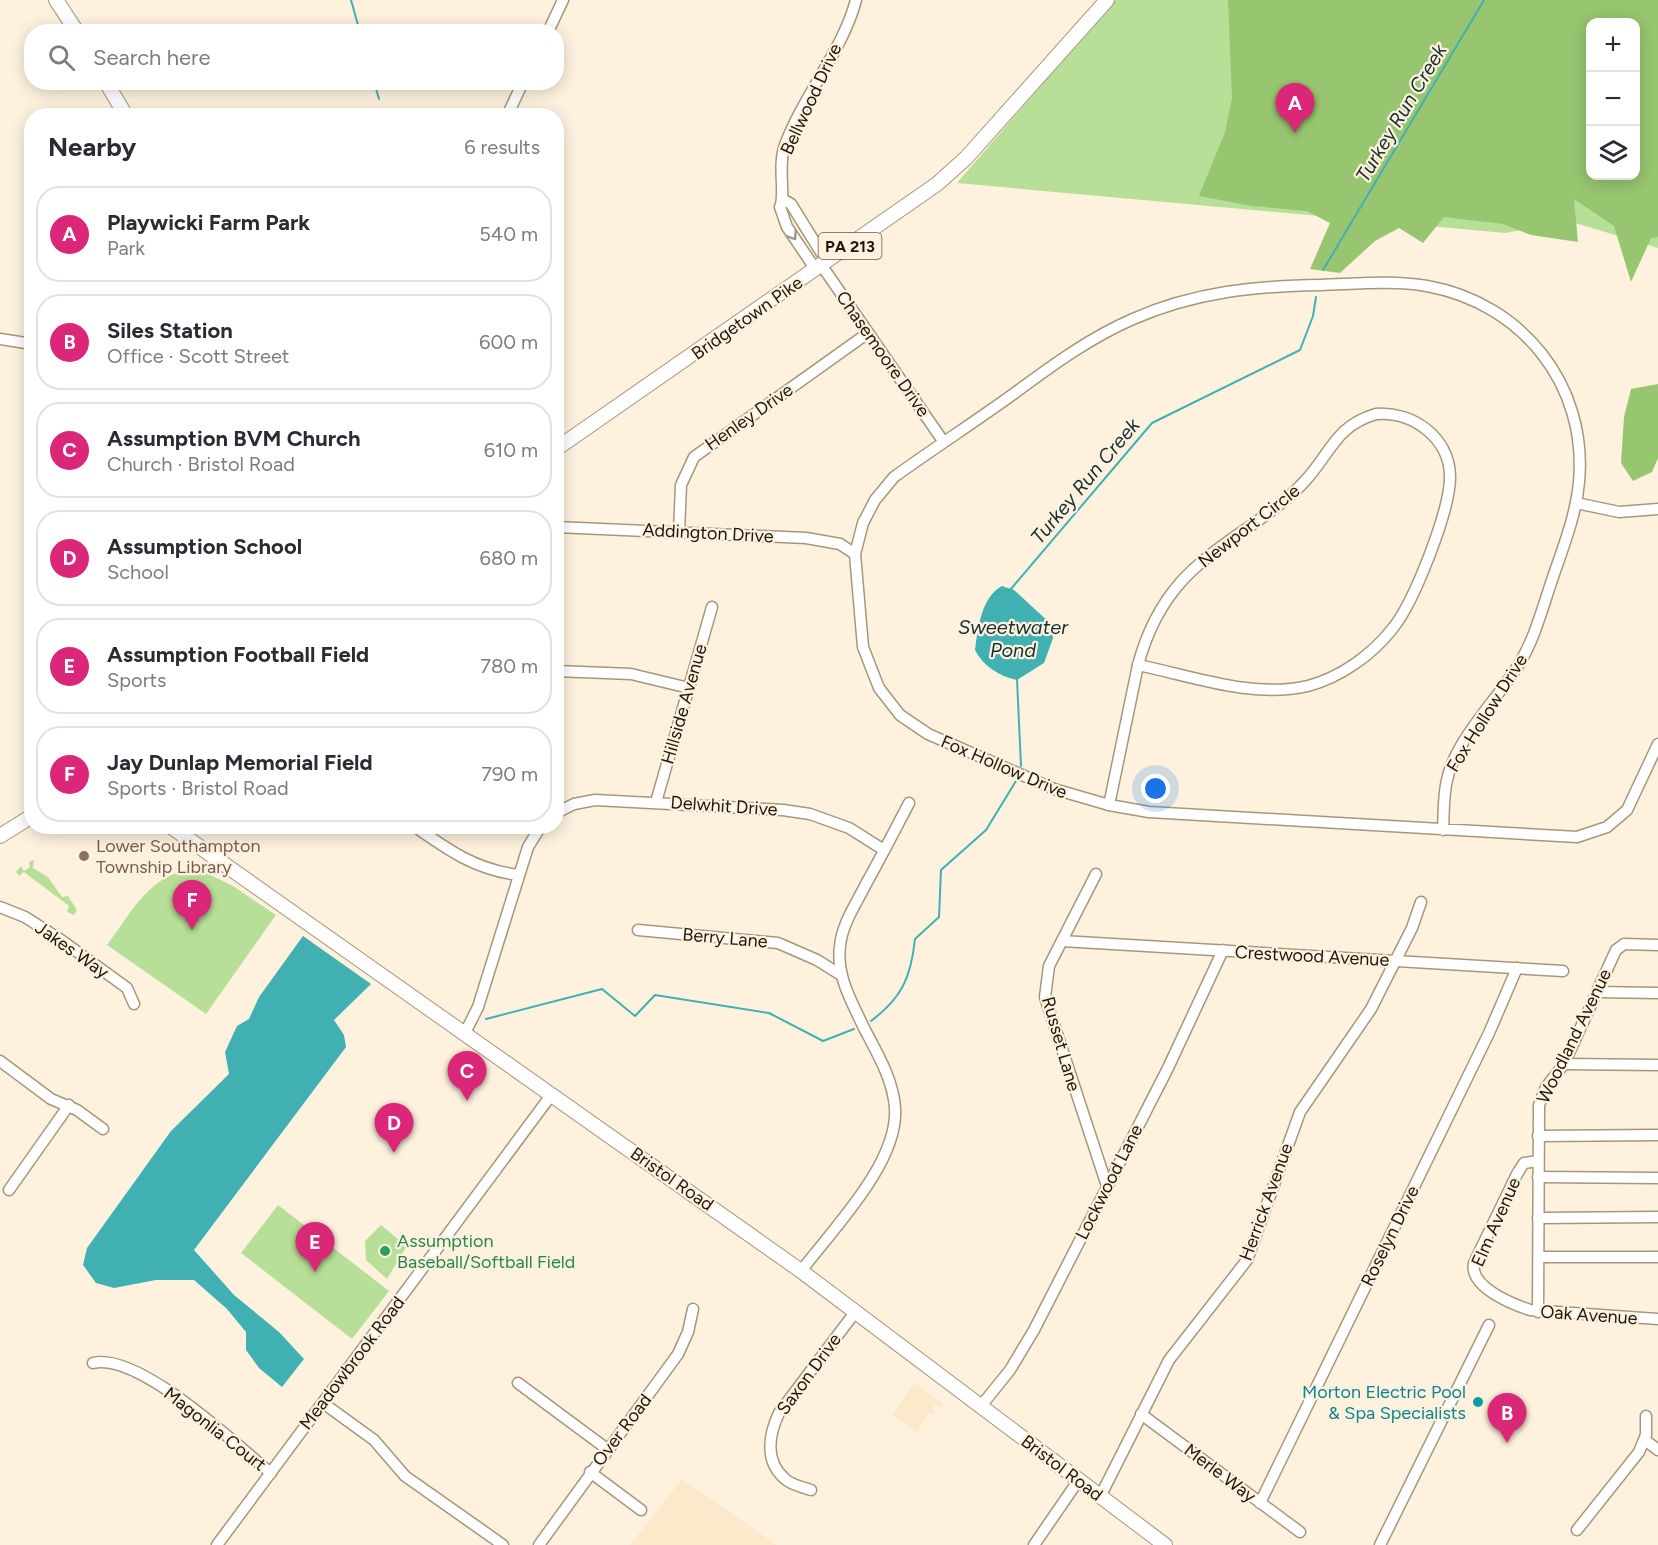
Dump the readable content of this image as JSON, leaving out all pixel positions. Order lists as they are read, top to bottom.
{
  "streets": {
    "main road": ["PA 213", "Bridgetown Pike", "Bristol Road"],
    "street": [
      "Bellwood Drive",
      "Chasemoore Drive",
      "Henley Drive",
      "Newport Circle",
      "Addington Drive",
      "Hillside Avenue",
      "Fox Hollow Drive",
      "Delwhit Drive",
      "Berry Lane",
      "Jakes Way",
      "Crestwood Avenue",
      "Woodland Avenue",
      "Russet Lane",
      "Lockwood Lane",
      "Herrick Avenue",
      "Elm Avenue",
      "Roselyn Drive",
      "Oak Avenue",
      "Meadowbrook Road",
      "Saxon Drive",
      "Magonlia Court",
      "Over Road",
      "Merle Way"
    ]
  },
  "crossings": [
    ["Bellwood Drive", "Bridgetown Pike"],
    ["Bellwood Drive", "Chasemoore Drive"],
    ["Bridgetown Pike", "Chasemoore Drive"],
    ["Chasemoore Drive", "Henley Drive"],
    ["Chasemoore Drive", "Fox Hollow Drive"],
    ["Henley Drive", "Addington Drive"],
    ["Newport Circle", "Fox Hollow Drive"],
    ["Addington Drive", "Fox Hollow Drive"],
    ["Hillside Avenue", "Delwhit Drive"],
    ["Crestwood Avenue", "Russet Lane"],
    ["Crestwood Avenue", "Lockwood Lane"],
    ["Crestwood Avenue", "Herrick Avenue"],
    ["Crestwood Avenue", "Roselyn Drive"],
    ["Woodland Avenue", "Elm Avenue"],
    ["Woodland Avenue", "Oak Avenue"],
    ["Russet Lane", "Lockwood Lane"],
    ["Bristol Road", "Lockwood Lane"],
    ["Bristol Road", "Herrick Avenue"],
    ["Bristol Road", "Meadowbrook Road"],
    ["Bristol Road", "Saxon Drive"],
    ["Herrick Avenue", "Merle Way"],
    ["Elm Avenue", "Oak Avenue"],
    ["Roselyn Drive", "Merle Way"],
    ["Meadowbrook Road", "Magonlia Court"]
  ],
  "water": ["Turkey Run Creek", "Sweetwater Pond"],
  "places": ["Lower Southampton Township Library", "Assumption Baseball/Softball Field", "Morton Electric Pool & Spa Specialists"],
  "page": {
    "map_buttons": ["+", "−"],
    "search": "Search here",
    "pins": [
      "A",
      "F",
      "C",
      "D",
      "E",
      "B"
    ],
    "heading": ["Nearby", "6 results"],
    "list": [
      {
        "mark": "A",
        "name": "Playwicki Farm Park",
        "note": "Park",
        "value": "540 m"
      },
      {
        "mark": "B",
        "name": "Siles Station",
        "note": "Office · Scott Street",
        "value": "600 m"
      },
      {
        "mark": "C",
        "name": "Assumption BVM Church",
        "note": "Church · Bristol Road",
        "value": "610 m"
      },
      {
        "mark": "D",
        "name": "Assumption School",
        "note": "School",
        "value": "680 m"
      },
      {
        "mark": "E",
        "name": "Assumption Football Field",
        "note": "Sports",
        "value": "780 m"
      },
      {
        "mark": "F",
        "name": "Jay Dunlap Memorial Field",
        "note": "Sports · Bristol Road",
        "value": "790 m"
      }
    ]
  }
}
